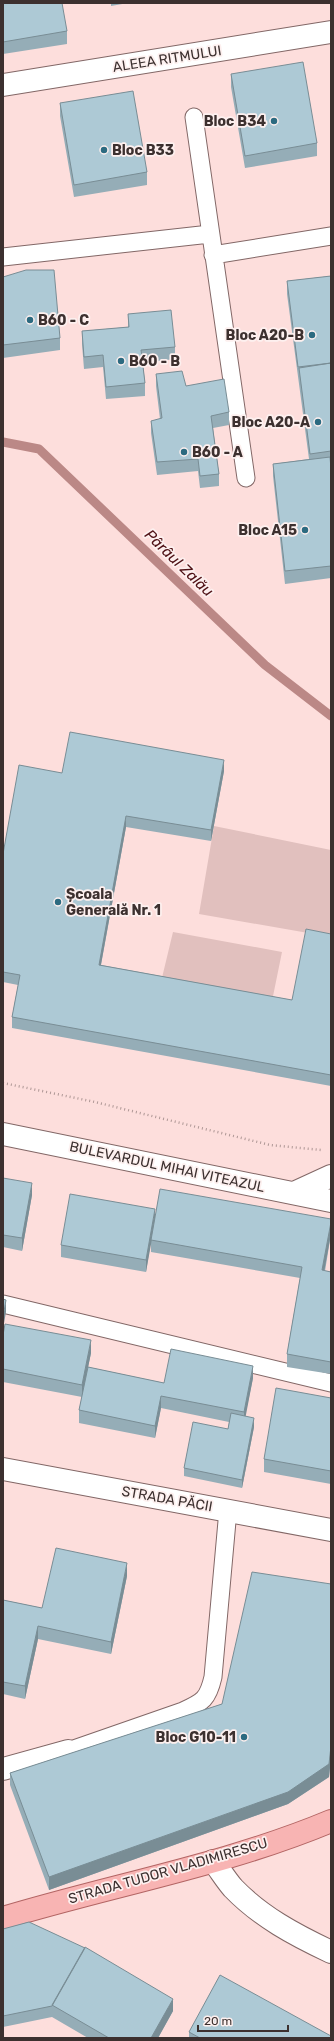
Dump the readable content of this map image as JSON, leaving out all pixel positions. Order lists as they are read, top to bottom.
{
  "streets": {
    "main road": ["STRADA TUDOR VLADIMIRESCU"],
    "street": ["ALEEA RITMULUI", "BULEVARDUL MIHAI VITEAZUL", "STRADA PĂCII"]
  },
  "water": ["Pârâul Zalău"],
  "places": [
    "Bloc B34",
    "Bloc B33",
    "B60 - C",
    "Bloc A20-B",
    "B60 - B",
    "Bloc A20-A",
    "B60 - A",
    "Bloc A15",
    "Școala Generală Nr. 1",
    "Bloc G10-11"
  ],
  "scale_bar": "20 m"
}
